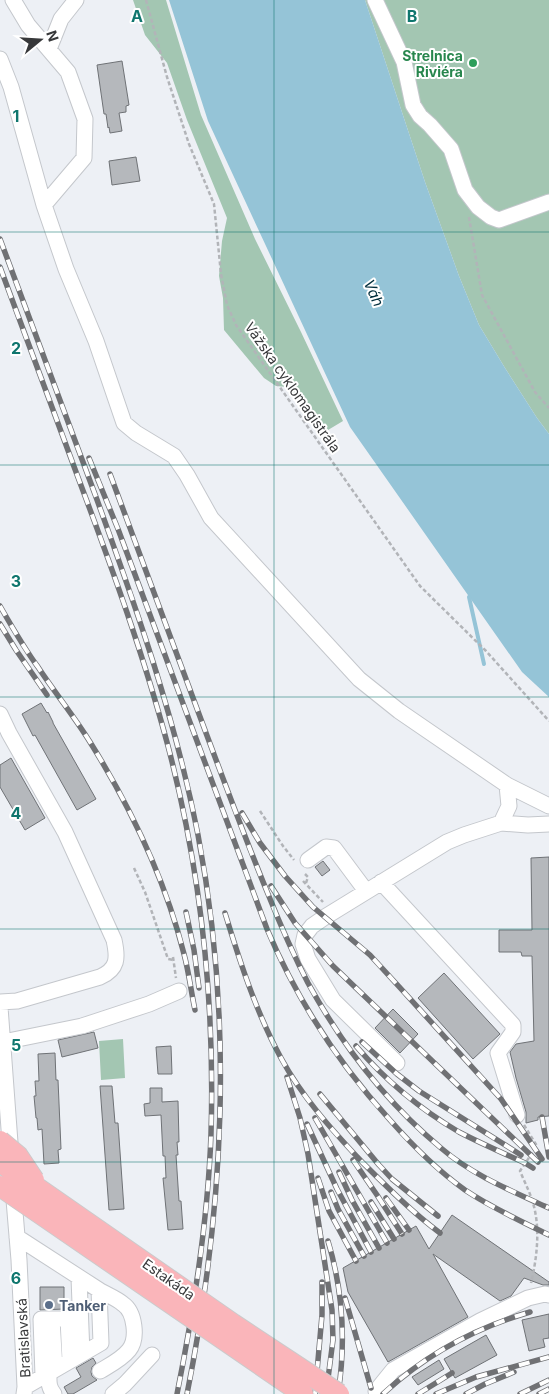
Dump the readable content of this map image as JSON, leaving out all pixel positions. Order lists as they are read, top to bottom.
{
  "streets": {
    "main road": ["Estakáda"],
    "street": ["Bratislavská"],
    "path": ["Vážska cyklomagistrála"]
  },
  "water": ["Váh"],
  "places": ["Strelnica Riviéra", "Tanker"],
  "north": "right",
  "grid": {
    "columns": ["A", "B"],
    "rows": [
      "1",
      "2",
      "3",
      "4",
      "5",
      "6"
    ]
  }
}
